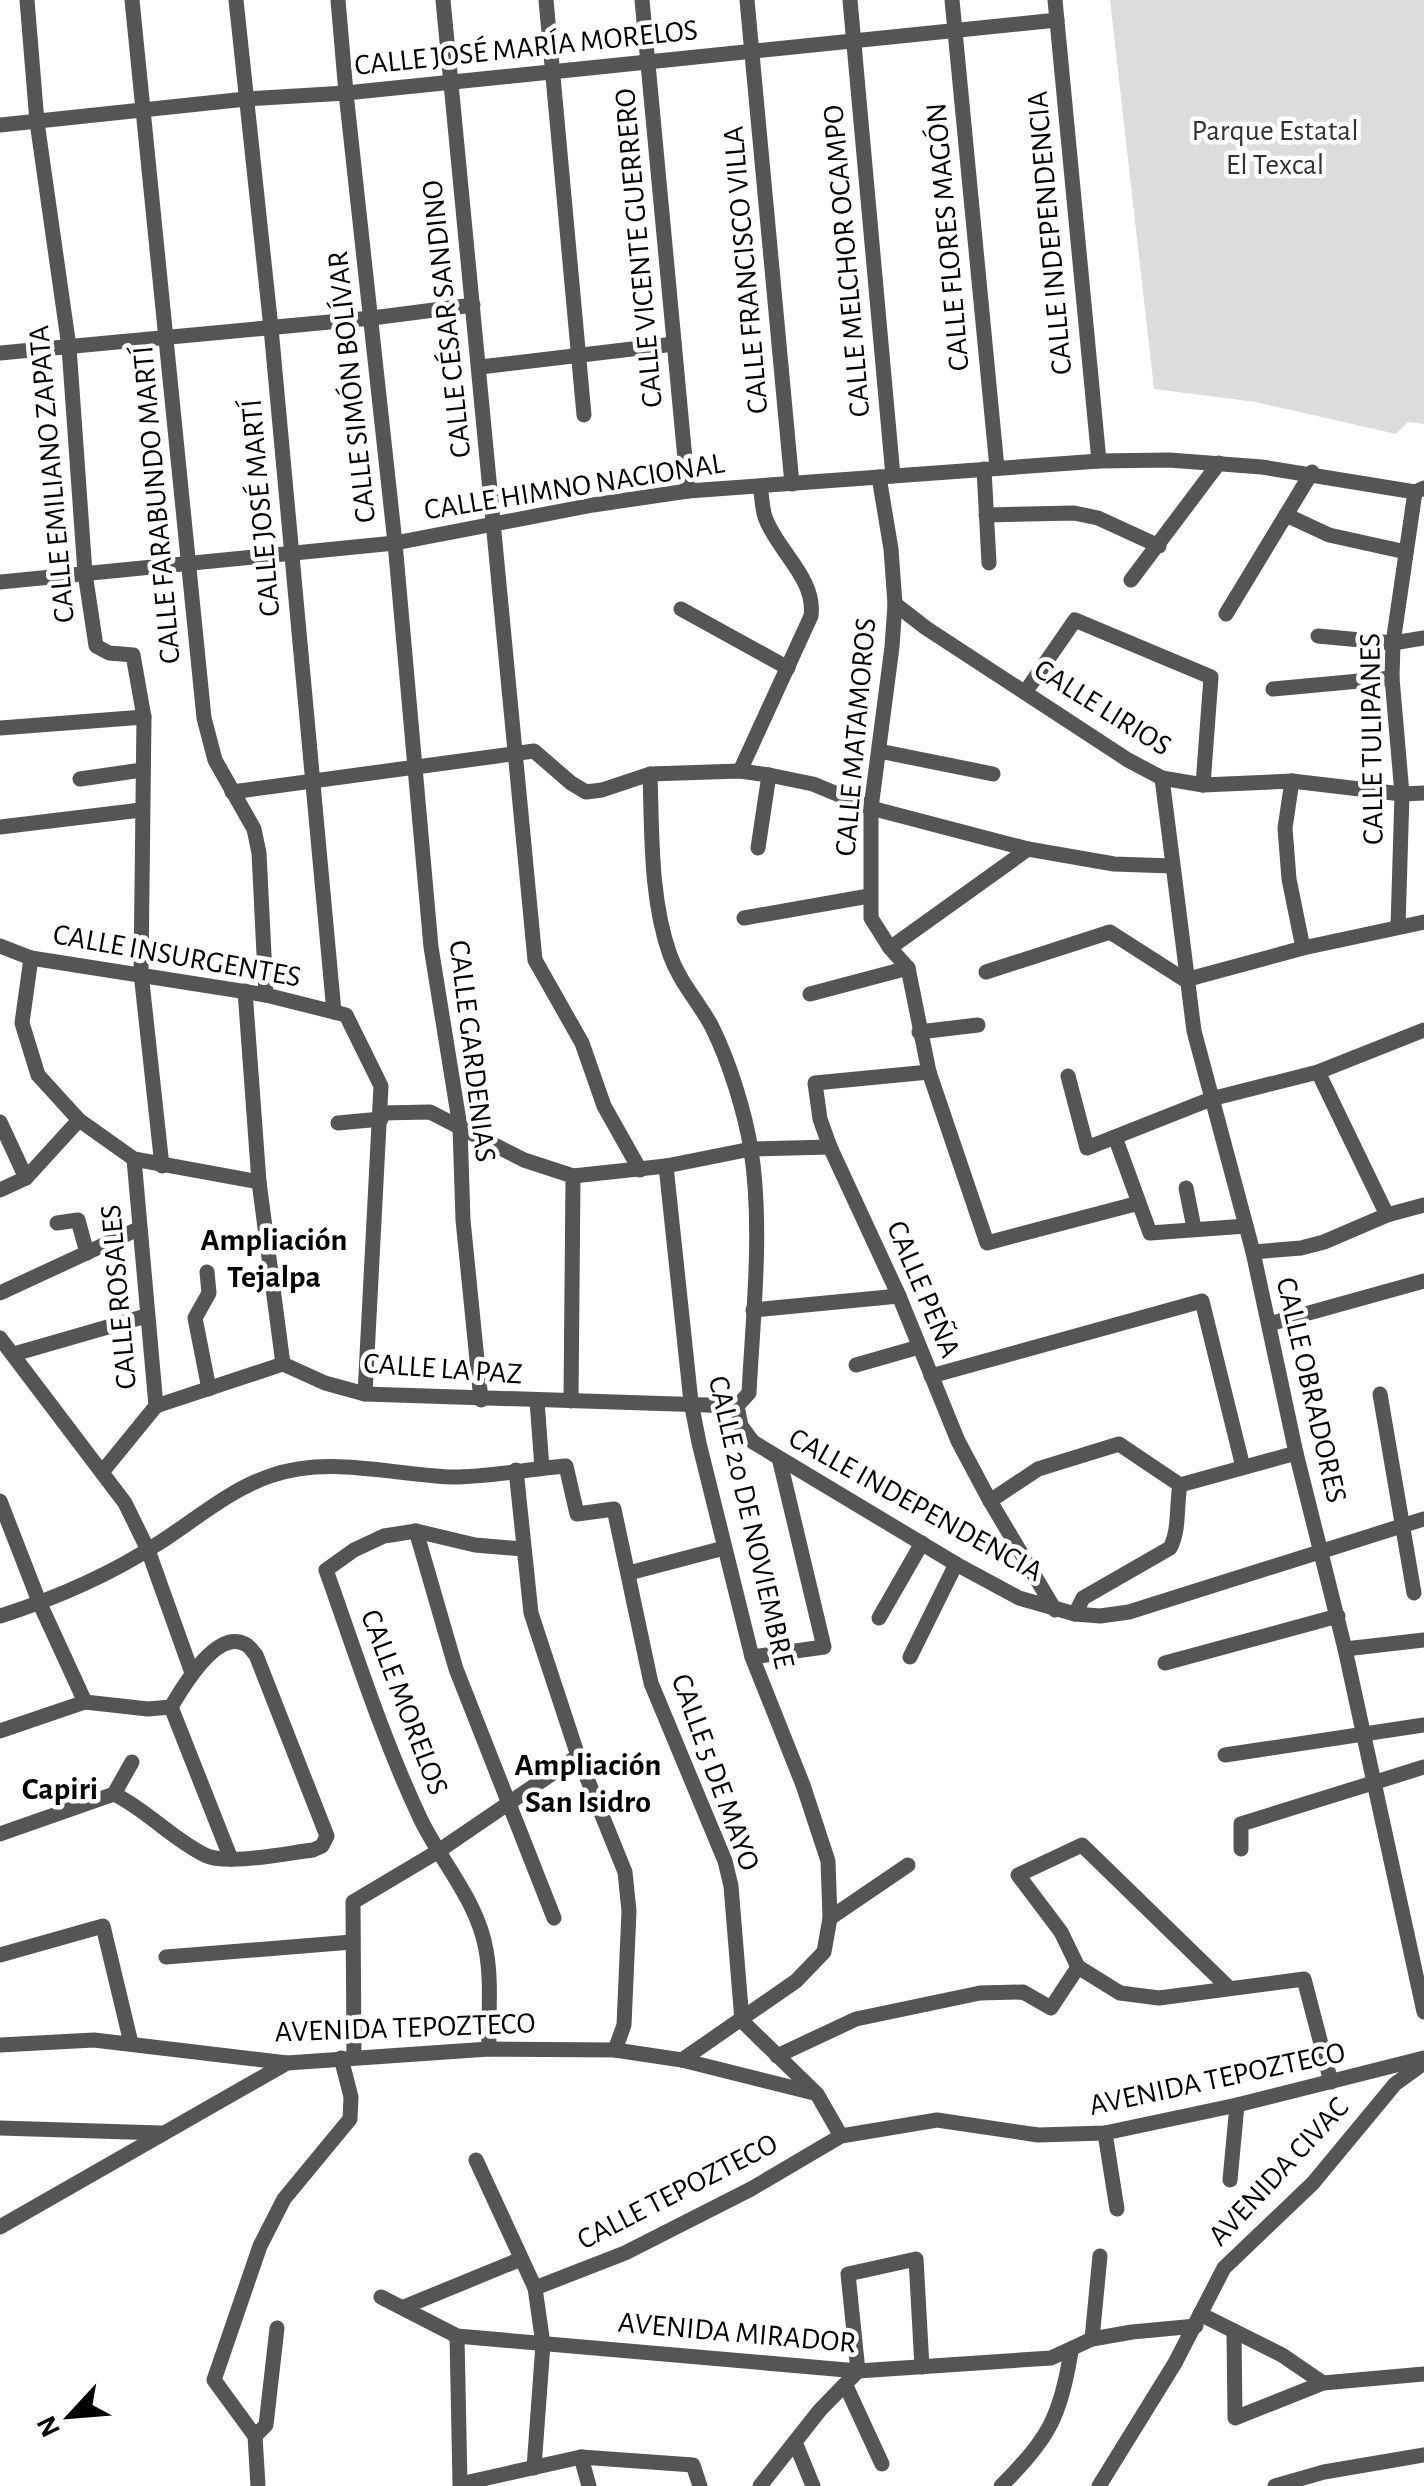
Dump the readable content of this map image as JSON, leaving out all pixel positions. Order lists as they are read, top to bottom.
{
  "streets": {
    "street": [
      "CALLE JOSÉ MARÍA MORELOS",
      "CALLE INDEPENDENCIA",
      "CALLE FLORES MAGÓN",
      "CALLE VICENTE GUERRERO",
      "CALLE MELCHOR OCAMPO",
      "CALLE FRANCISCO VILLA",
      "CALLE CÉSAR SANDINO",
      "CALLE SIMÓN BOLÍVAR",
      "CALLE EMILIANO ZAPATA",
      "CALLE HIMNO NACIONAL",
      "CALLE FARABUNDO MARTÍ",
      "CALLE JOSÉ MARTÍ",
      "CALLE LIRIOS",
      "CALLE MATAMOROS",
      "CALLE TULIPANES",
      "CALLE INSURGENTES",
      "CALLE GARDENIAS",
      "CALLE PEÑA",
      "CALLE ROSALES",
      "CALLE LA PAZ",
      "CALLE OBRADORES",
      "CALLE 20 DE NOVIEMBRE",
      "CALLE MORELOS",
      "CALLE 5 DE MAYO",
      "AVENIDA TEPOZTECO",
      "AVENIDA CIVAC",
      "CALLE TEPOZTECO",
      "AVENIDA MIRADOR"
    ]
  },
  "crossings": [
    ["CALLE JOSÉ MARÍA MORELOS", "CALLE INDEPENDENCIA"],
    ["CALLE JOSÉ MARÍA MORELOS", "CALLE FLORES MAGÓN"],
    ["CALLE JOSÉ MARÍA MORELOS", "CALLE VICENTE GUERRERO"],
    ["CALLE JOSÉ MARÍA MORELOS", "CALLE MELCHOR OCAMPO"],
    ["CALLE JOSÉ MARÍA MORELOS", "CALLE FRANCISCO VILLA"],
    ["CALLE JOSÉ MARÍA MORELOS", "CALLE CÉSAR SANDINO"],
    ["CALLE JOSÉ MARÍA MORELOS", "CALLE SIMÓN BOLÍVAR"],
    ["CALLE JOSÉ MARÍA MORELOS", "CALLE EMILIANO ZAPATA"],
    ["CALLE JOSÉ MARÍA MORELOS", "CALLE FARABUNDO MARTÍ"],
    ["CALLE JOSÉ MARÍA MORELOS", "CALLE JOSÉ MARTÍ"],
    ["CALLE INDEPENDENCIA", "CALLE HIMNO NACIONAL"],
    ["CALLE INDEPENDENCIA", "CALLE PEÑA"],
    ["CALLE INDEPENDENCIA", "CALLE LA PAZ"],
    ["CALLE INDEPENDENCIA", "CALLE OBRADORES"],
    ["CALLE FLORES MAGÓN", "CALLE HIMNO NACIONAL"],
    ["CALLE VICENTE GUERRERO", "CALLE HIMNO NACIONAL"],
    ["CALLE MELCHOR OCAMPO", "CALLE HIMNO NACIONAL"],
    ["CALLE MELCHOR OCAMPO", "CALLE MATAMOROS"],
    ["CALLE FRANCISCO VILLA", "CALLE HIMNO NACIONAL"],
    ["CALLE CÉSAR SANDINO", "CALLE HIMNO NACIONAL"],
    ["CALLE SIMÓN BOLÍVAR", "CALLE HIMNO NACIONAL"],
    ["CALLE SIMÓN BOLÍVAR", "CALLE GARDENIAS"],
    ["CALLE EMILIANO ZAPATA", "CALLE HIMNO NACIONAL"],
    ["CALLE EMILIANO ZAPATA", "CALLE INSURGENTES"],
    ["CALLE HIMNO NACIONAL", "CALLE FARABUNDO MARTÍ"],
    ["CALLE HIMNO NACIONAL", "CALLE JOSÉ MARTÍ"],
    ["CALLE HIMNO NACIONAL", "CALLE MATAMOROS"],
    ["CALLE HIMNO NACIONAL", "CALLE TULIPANES"],
    ["CALLE FARABUNDO MARTÍ", "CALLE INSURGENTES"],
    ["CALLE JOSÉ MARTÍ", "CALLE INSURGENTES"],
    ["CALLE LIRIOS", "CALLE MATAMOROS"],
    ["CALLE LIRIOS", "CALLE TULIPANES"],
    ["CALLE LIRIOS", "CALLE OBRADORES"],
    ["CALLE GARDENIAS", "CALLE LA PAZ"],
    ["CALLE LA PAZ", "CALLE 20 DE NOVIEMBRE"],
    ["CALLE 20 DE NOVIEMBRE", "CALLE 5 DE MAYO"],
    ["CALLE MORELOS", "AVENIDA TEPOZTECO"],
    ["AVENIDA TEPOZTECO", "AVENIDA CIVAC"],
    ["AVENIDA TEPOZTECO", "CALLE TEPOZTECO"],
    ["AVENIDA CIVAC", "AVENIDA MIRADOR"]
  ],
  "districts": ["Ampliación Tejalpa", "Ampliación San Isidro", "Capiri"],
  "parks": ["Parque Estatal El Texcal"],
  "north": "bottom left"
}
